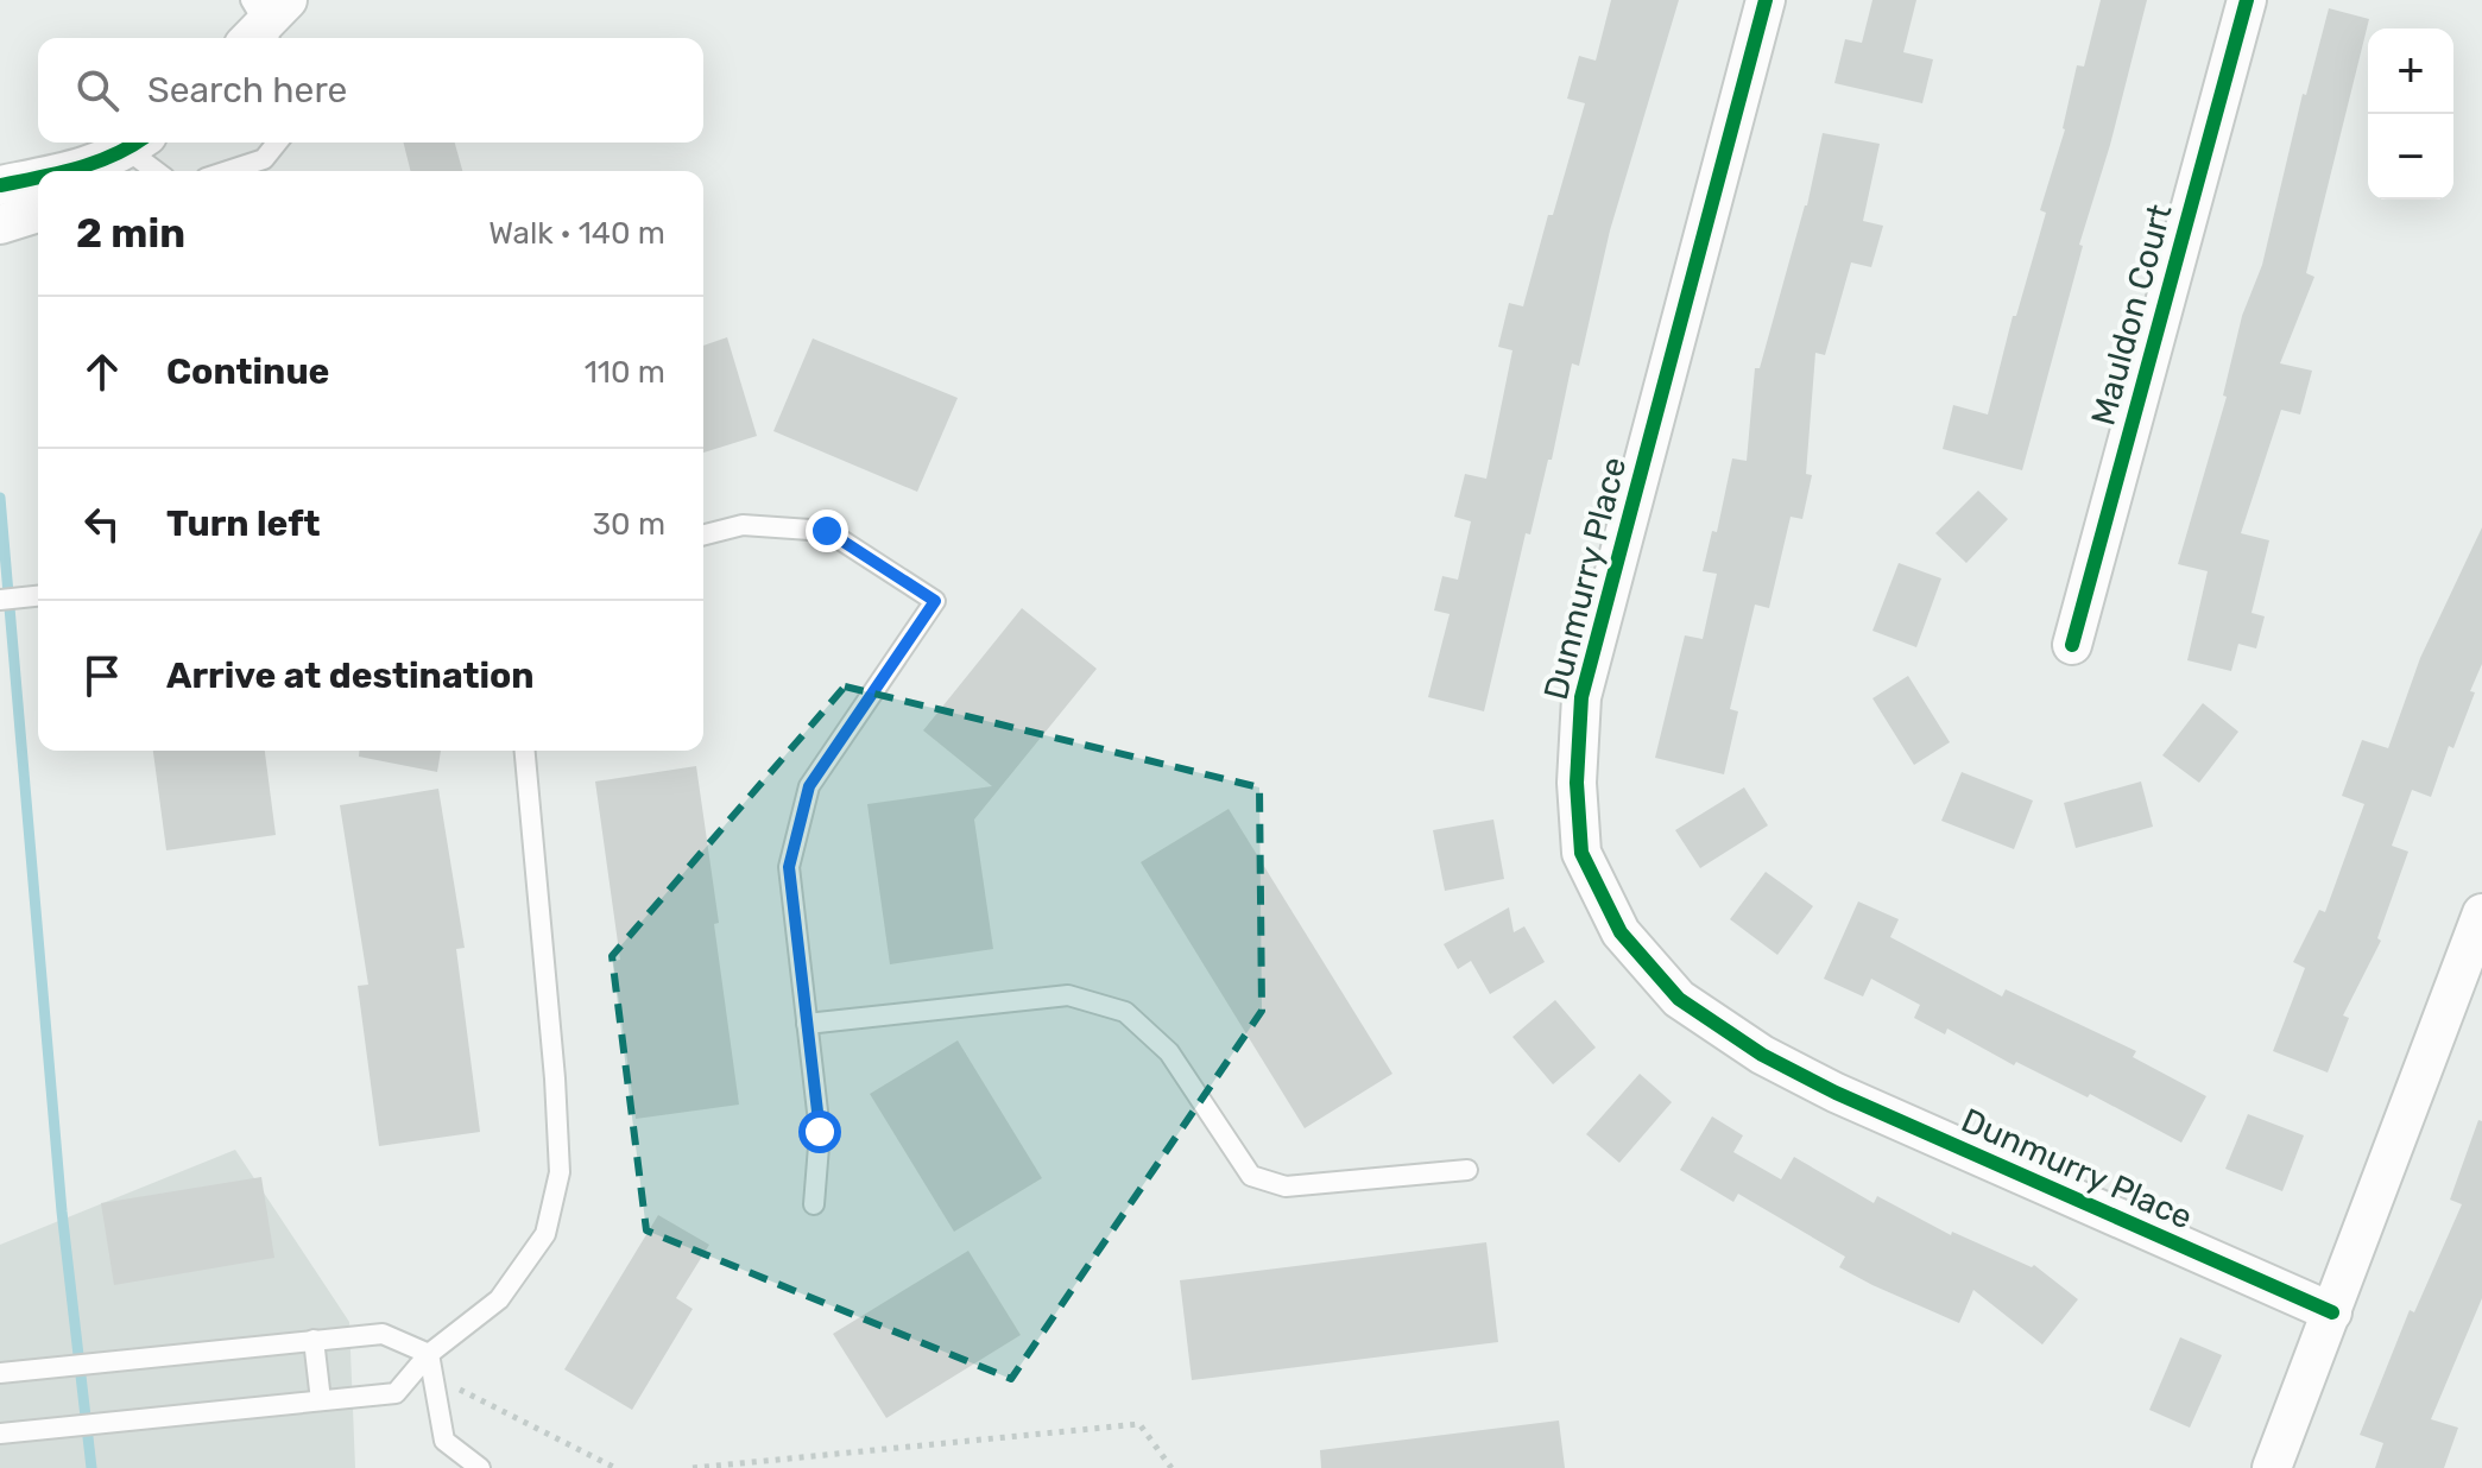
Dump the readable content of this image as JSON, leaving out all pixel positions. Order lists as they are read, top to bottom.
{
  "streets": {
    "street": ["Mauldon Court", "Dunmurry Place"]
  },
  "page": {
    "map_buttons": ["+", "−"],
    "search": "Search here",
    "heading": ["2 min", "Walk · 140 m"],
    "list": [
      ["Continue", "110 m"],
      ["Turn left", "30 m"],
      "Arrive at destination"
    ]
  }
}
